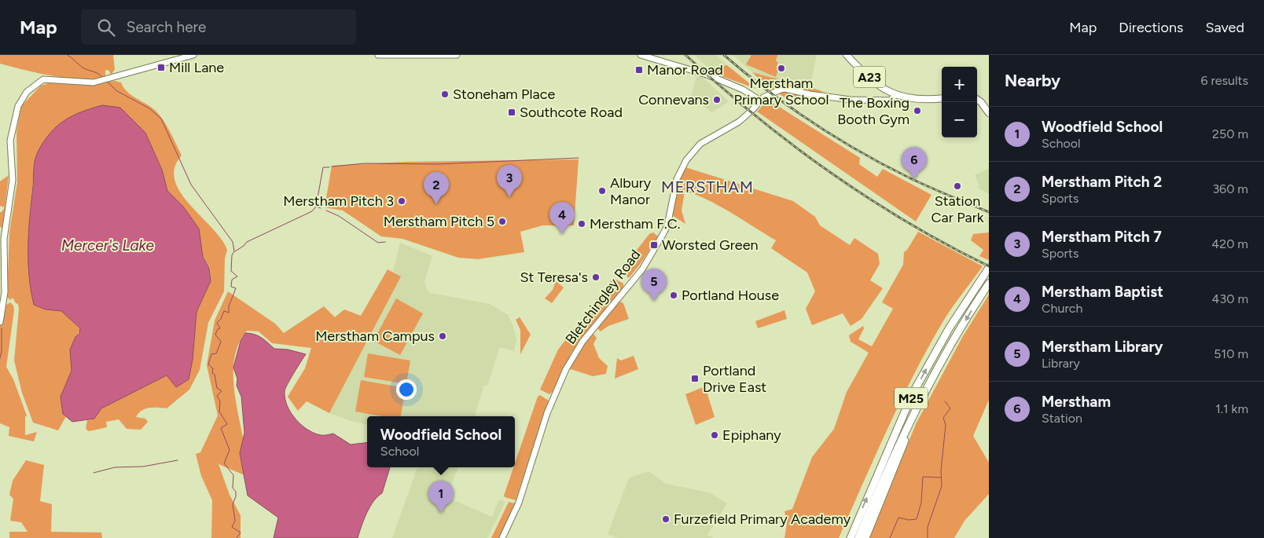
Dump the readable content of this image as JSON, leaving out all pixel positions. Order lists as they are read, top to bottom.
{
  "streets": {
    "highway": ["M25"],
    "main road": ["A23"],
    "street": ["Bletchingley Road"]
  },
  "crossings": [
    ["A23", "Bletchingley Road"]
  ],
  "districts": ["MERSTHAM"],
  "water": ["Mercer's Lake"],
  "places": {
    "transit": [
      "Mill Lane",
      "Manor Road",
      "Southcote Road",
      "Worsted Green",
      "Portland Drive East"
    ],
    "other": [
      "Merstham Primary School",
      "Stoneham Place",
      "Connevans",
      "The Boxing Booth Gym",
      "Station Car Park",
      "Albury Manor",
      "Merstham Pitch 3",
      "Merstham Pitch 5",
      "Merstham F.C.",
      "St Teresa's",
      "Portland House",
      "Merstham Campus",
      "Epiphany",
      "Furzefield Primary Academy"
    ]
  },
  "page": {
    "header": "Map",
    "search": "Search here",
    "nav": ["Map", "Directions", "Saved"],
    "heading": ["Nearby", "6 results"],
    "map_buttons": ["+", "−"],
    "list": [
      {
        "mark": "1",
        "name": "Woodfield School",
        "note": "School",
        "value": "250 m"
      },
      {
        "mark": "2",
        "name": "Merstham Pitch 2",
        "note": "Sports",
        "value": "360 m"
      },
      {
        "mark": "3",
        "name": "Merstham Pitch 7",
        "note": "Sports",
        "value": "420 m"
      },
      {
        "mark": "4",
        "name": "Merstham Baptist",
        "note": "Church",
        "value": "430 m"
      },
      {
        "mark": "5",
        "name": "Merstham Library",
        "note": "Library",
        "value": "510 m"
      },
      {
        "mark": "6",
        "name": "Merstham",
        "note": "Station",
        "value": "1.1 km"
      }
    ],
    "pins": [
      "6",
      "3",
      "2",
      "4",
      "5",
      "1"
    ],
    "popup": ["Woodfield School", "School"]
  }
}
